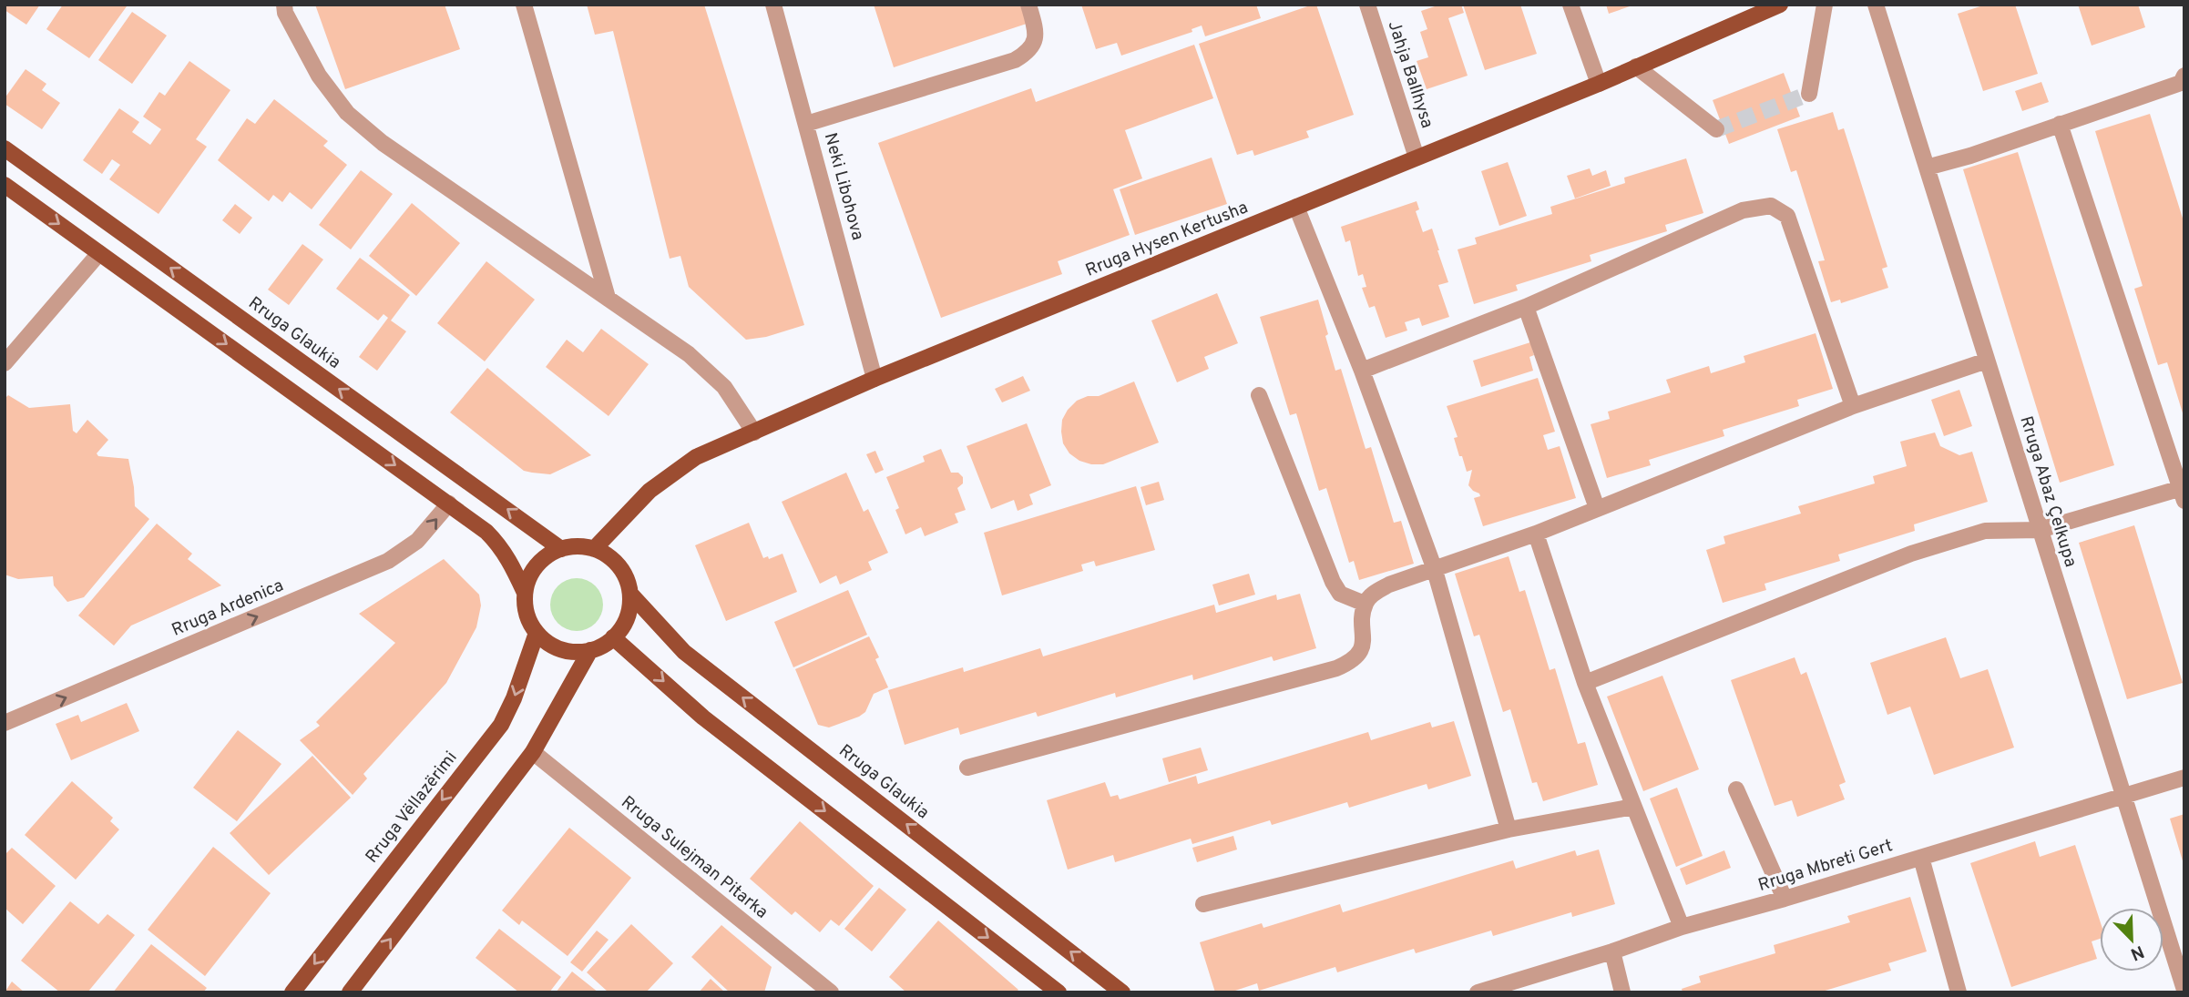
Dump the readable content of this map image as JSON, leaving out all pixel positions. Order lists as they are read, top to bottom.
{
  "streets": {
    "main road": ["Rruga Hysen Kertusha", "Rruga Glaukia", "Rruga Vëllazërimi"],
    "street": [
      "Jahja Ballhysa",
      "Neki Libohova",
      "Rruga Abaz Çelkupa",
      "Rruga Ardenica",
      "Rruga Sulejman Pitarka",
      "Rruga Mbreti Gert"
    ]
  },
  "crossings": [
    ["Jahja Ballhysa", "Rruga Hysen Kertusha"],
    ["Neki Libohova", "Rruga Hysen Kertusha"],
    ["Rruga Hysen Kertusha", "Rruga Glaukia"],
    ["Rruga Hysen Kertusha", "Rruga Vëllazërimi"],
    ["Rruga Glaukia", "Rruga Vëllazërimi"],
    ["Rruga Abaz Çelkupa", "Rruga Mbreti Gert"]
  ],
  "one_way": ["Rruga Ardenica"],
  "north": "bottom right"
}
